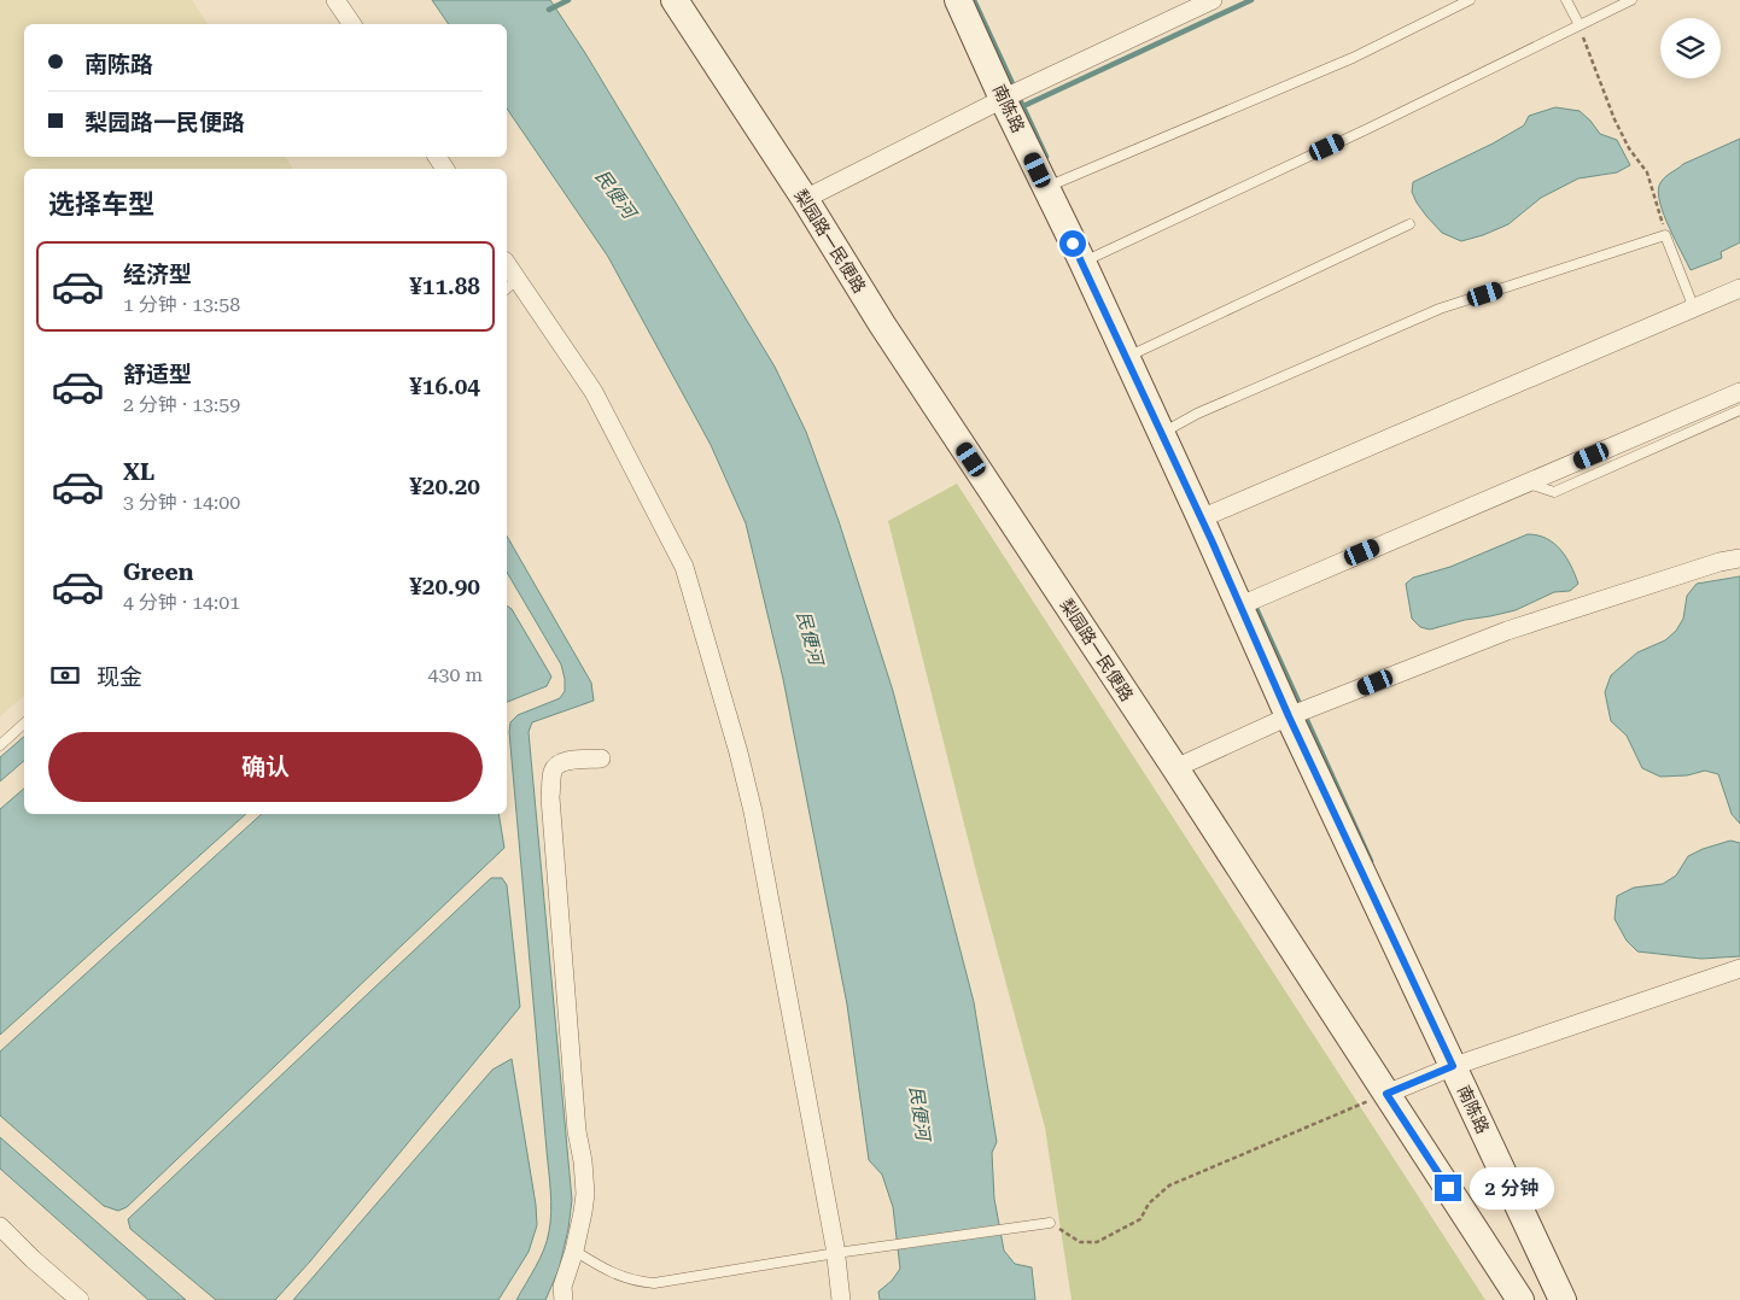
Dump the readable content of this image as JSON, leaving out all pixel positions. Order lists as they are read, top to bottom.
{
  "streets": {
    "main road": ["南陈路", "梨园路一民便路"]
  },
  "water": ["民便河"],
  "page": {
    "banner": ["南陈路", "梨园路一民便路"],
    "heading": "选择车型",
    "list": [
      {
        "name": "经济型",
        "note": "1 分钟 · 13:58",
        "value": "¥11.88"
      },
      {
        "name": "舒适型",
        "note": "2 分钟 · 13:59",
        "value": "¥16.04"
      },
      {
        "name": "XL",
        "note": "3 分钟 · 14:00",
        "value": "¥20.20"
      },
      {
        "name": "Green",
        "note": "4 分钟 · 14:01",
        "value": "¥20.90"
      }
    ],
    "pay": ["现金", "430 m"],
    "buttons": "确认",
    "bubble": "2 分钟"
  }
}
